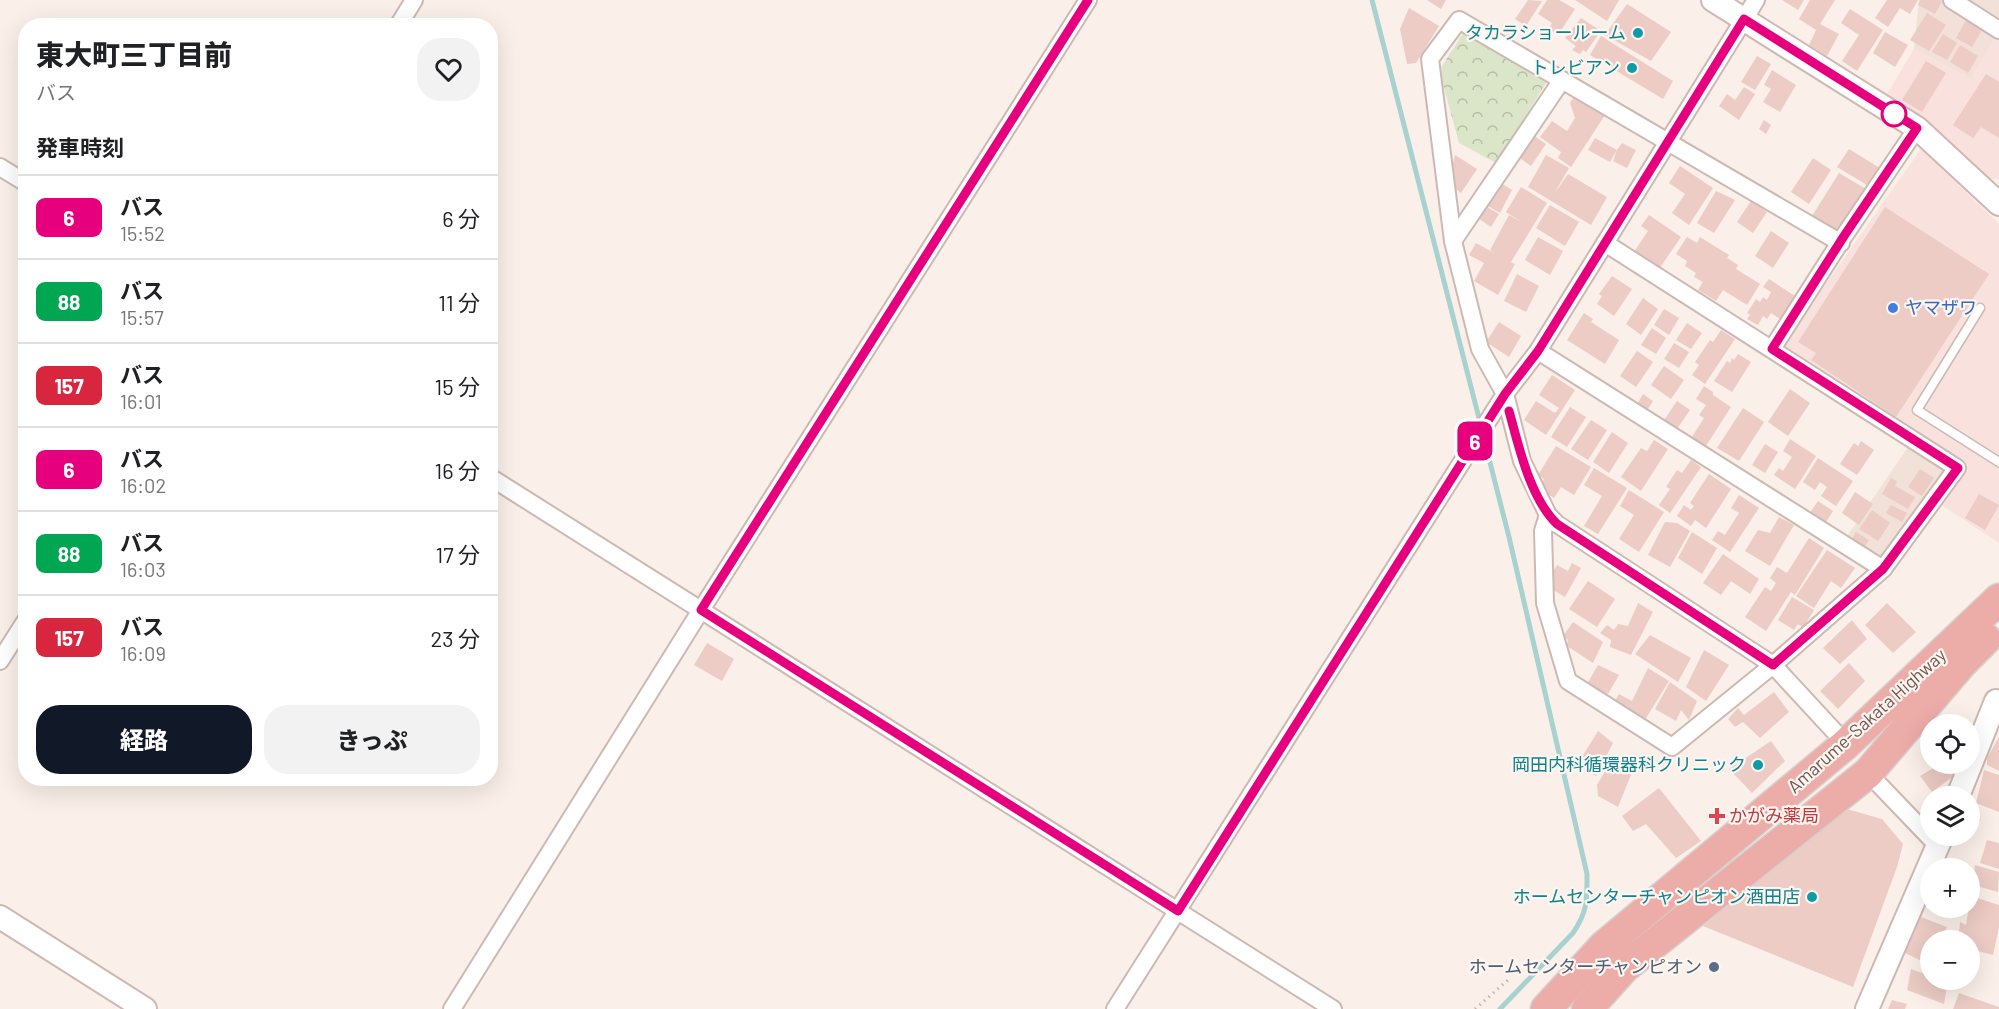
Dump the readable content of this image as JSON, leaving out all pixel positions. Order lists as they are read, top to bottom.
{
  "streets": {
    "highway": ["Amarume-Sakata Highway"]
  },
  "places": {
    "other": [
      "タカラショールーム",
      "トレビアン",
      "ヤマザワ",
      "岡田内科循環器科クリニック",
      "ホームセンターチャンピオン酒田店",
      "ホームセンターチャンピオン"
    ],
    "health": ["かがみ薬局"]
  },
  "lines": ["bus line 6"],
  "page": {
    "on_map": "6",
    "heading": [
      ["東大町三丁目前", "バス"],
      "発車時刻"
    ],
    "list": [
      {
        "mark": "6",
        "name": "バス",
        "note": "15:52",
        "value": "6 分"
      },
      {
        "mark": "88",
        "name": "バス",
        "note": "15:57",
        "value": "11 分"
      },
      {
        "mark": "157",
        "name": "バス",
        "note": "16:01",
        "value": "15 分"
      },
      {
        "mark": "6",
        "name": "バス",
        "note": "16:02",
        "value": "16 分"
      },
      {
        "mark": "88",
        "name": "バス",
        "note": "16:03",
        "value": "17 分"
      },
      {
        "mark": "157",
        "name": "バス",
        "note": "16:09",
        "value": "23 分"
      }
    ],
    "buttons": ["経路", "きっぷ"],
    "map_buttons": ["+", "−"]
  }
}
